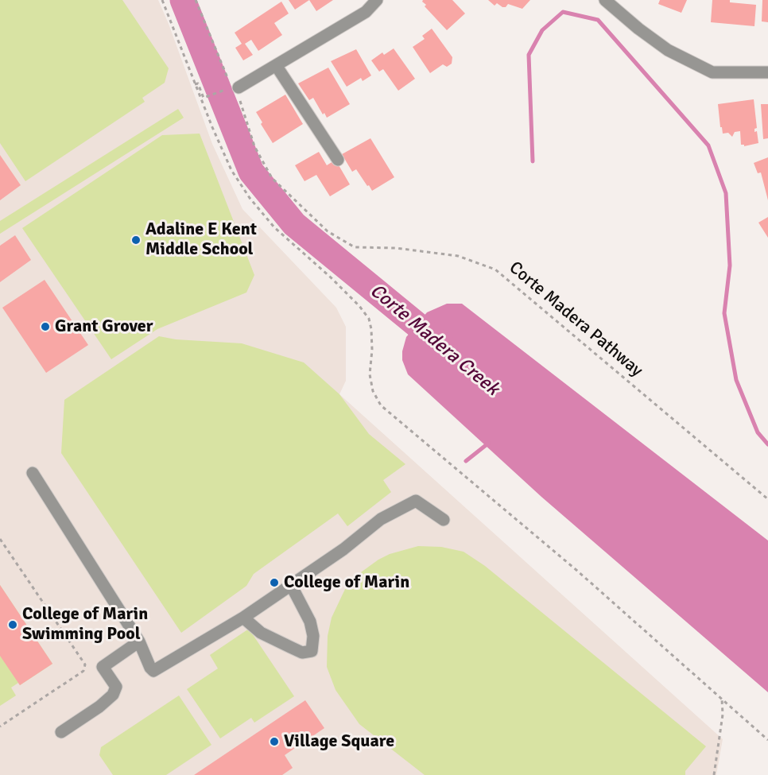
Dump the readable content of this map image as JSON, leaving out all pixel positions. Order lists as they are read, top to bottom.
{
  "streets": {
    "path": ["Corte Madera Pathway"]
  },
  "water": ["Corte Madera Creek"],
  "places": [
    "Adaline E Kent Middle School",
    "Grant Grover",
    "College of Marin",
    "College of Marin Swimming Pool",
    "Village Square"
  ]
}
